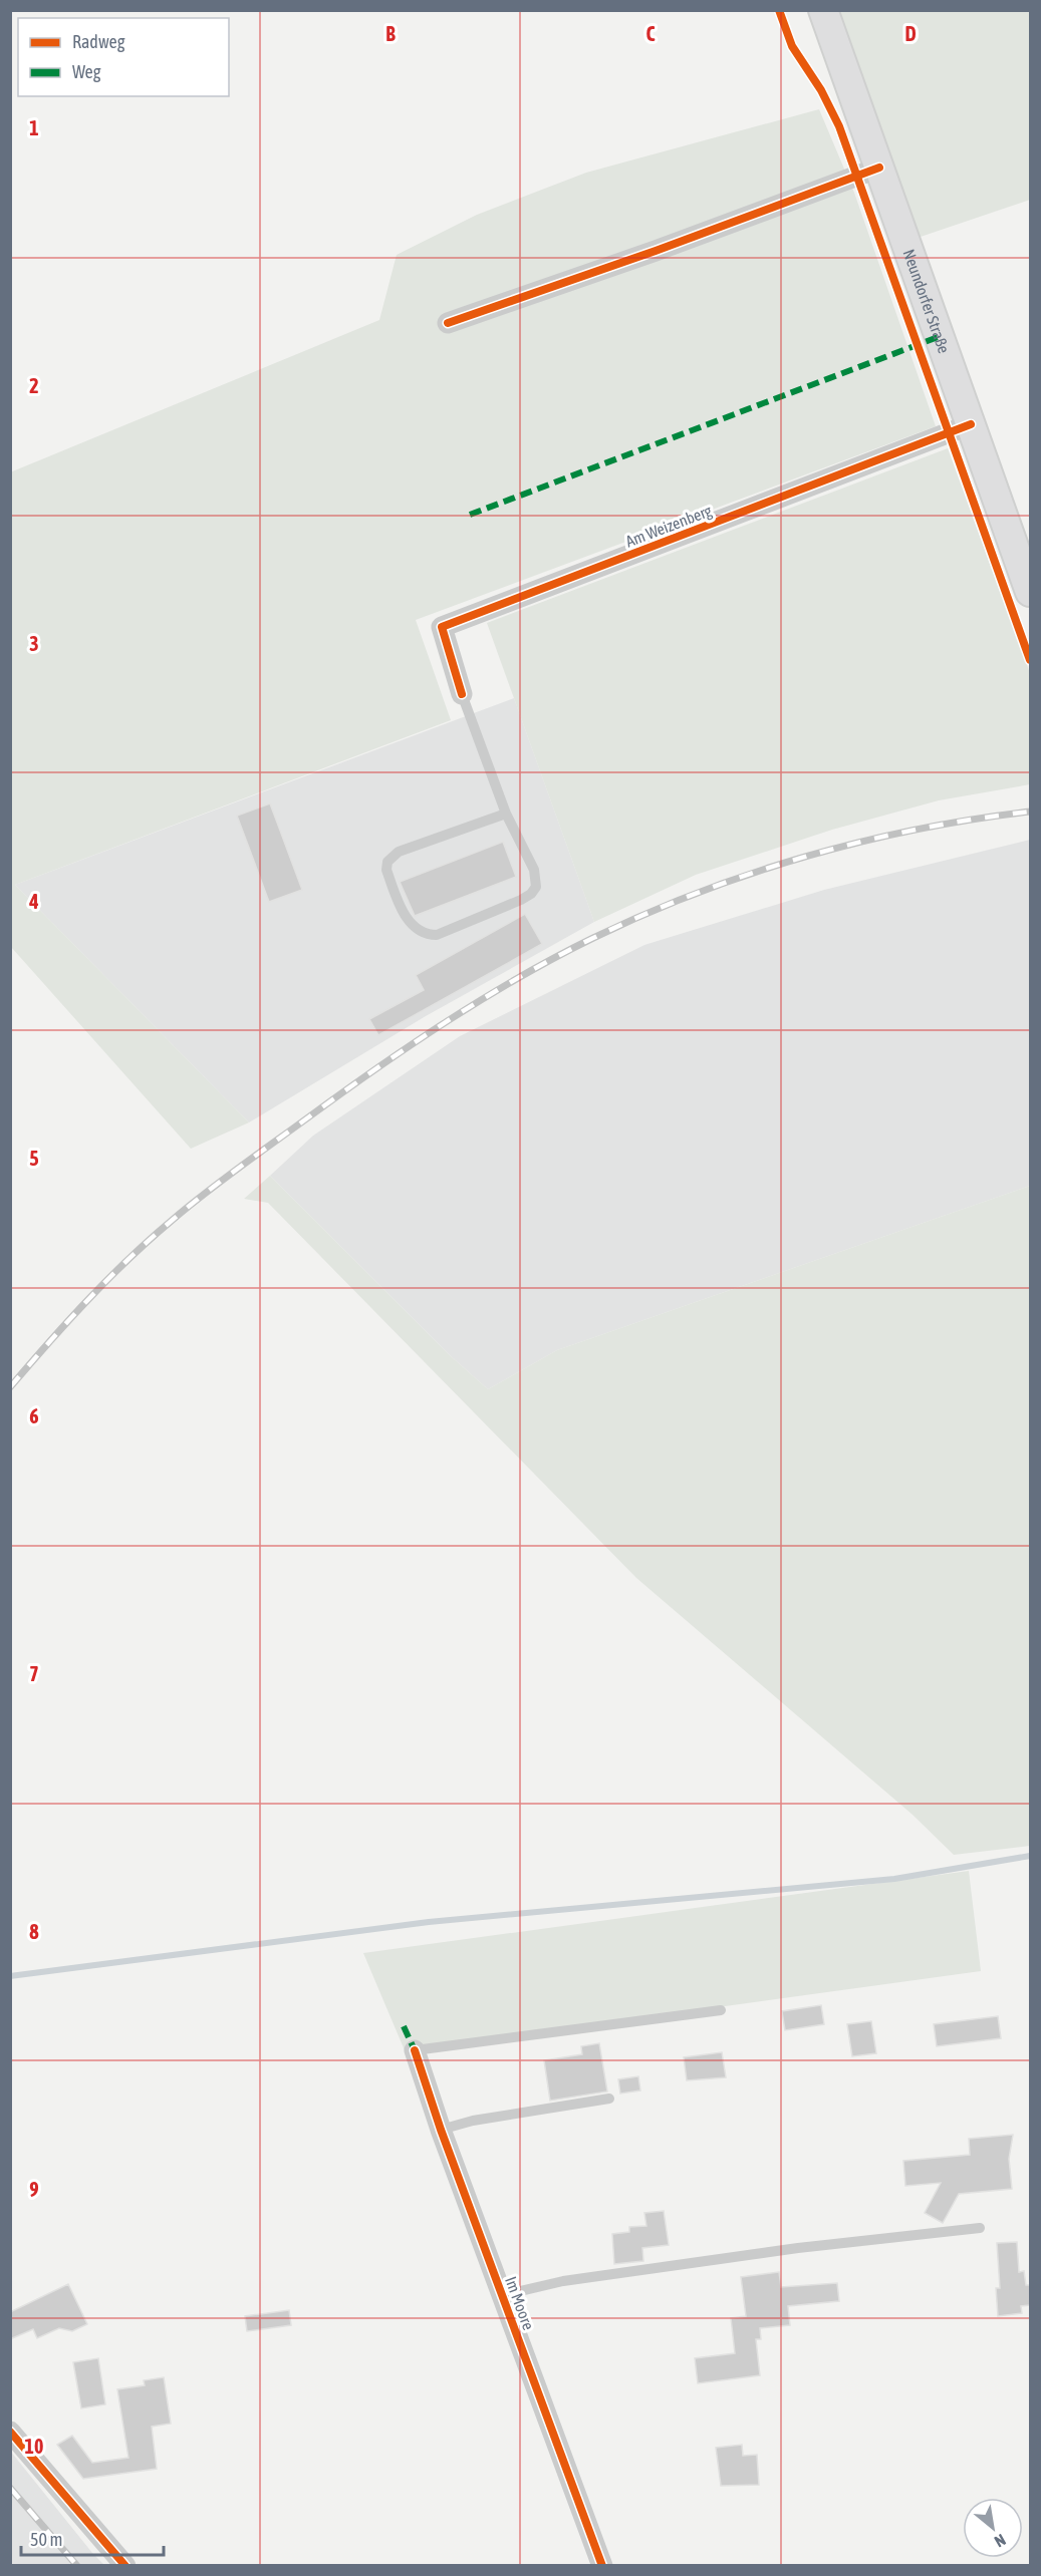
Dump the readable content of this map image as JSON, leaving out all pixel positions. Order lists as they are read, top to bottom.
{
  "streets": {
    "main road": ["Neundorfer Straße"],
    "street": ["Am Weizenberg", "Im Moore"]
  },
  "crossings": [
    ["Neundorfer Straße", "Am Weizenberg"]
  ],
  "legend": ["Radweg", "Weg"],
  "scale_bar": "50 m",
  "north": "bottom right",
  "grid": {
    "columns": ["B", "C", "D"],
    "rows": [
      "1",
      "2",
      "3",
      "4",
      "5",
      "6",
      "7",
      "8",
      "9",
      "10"
    ]
  }
}
